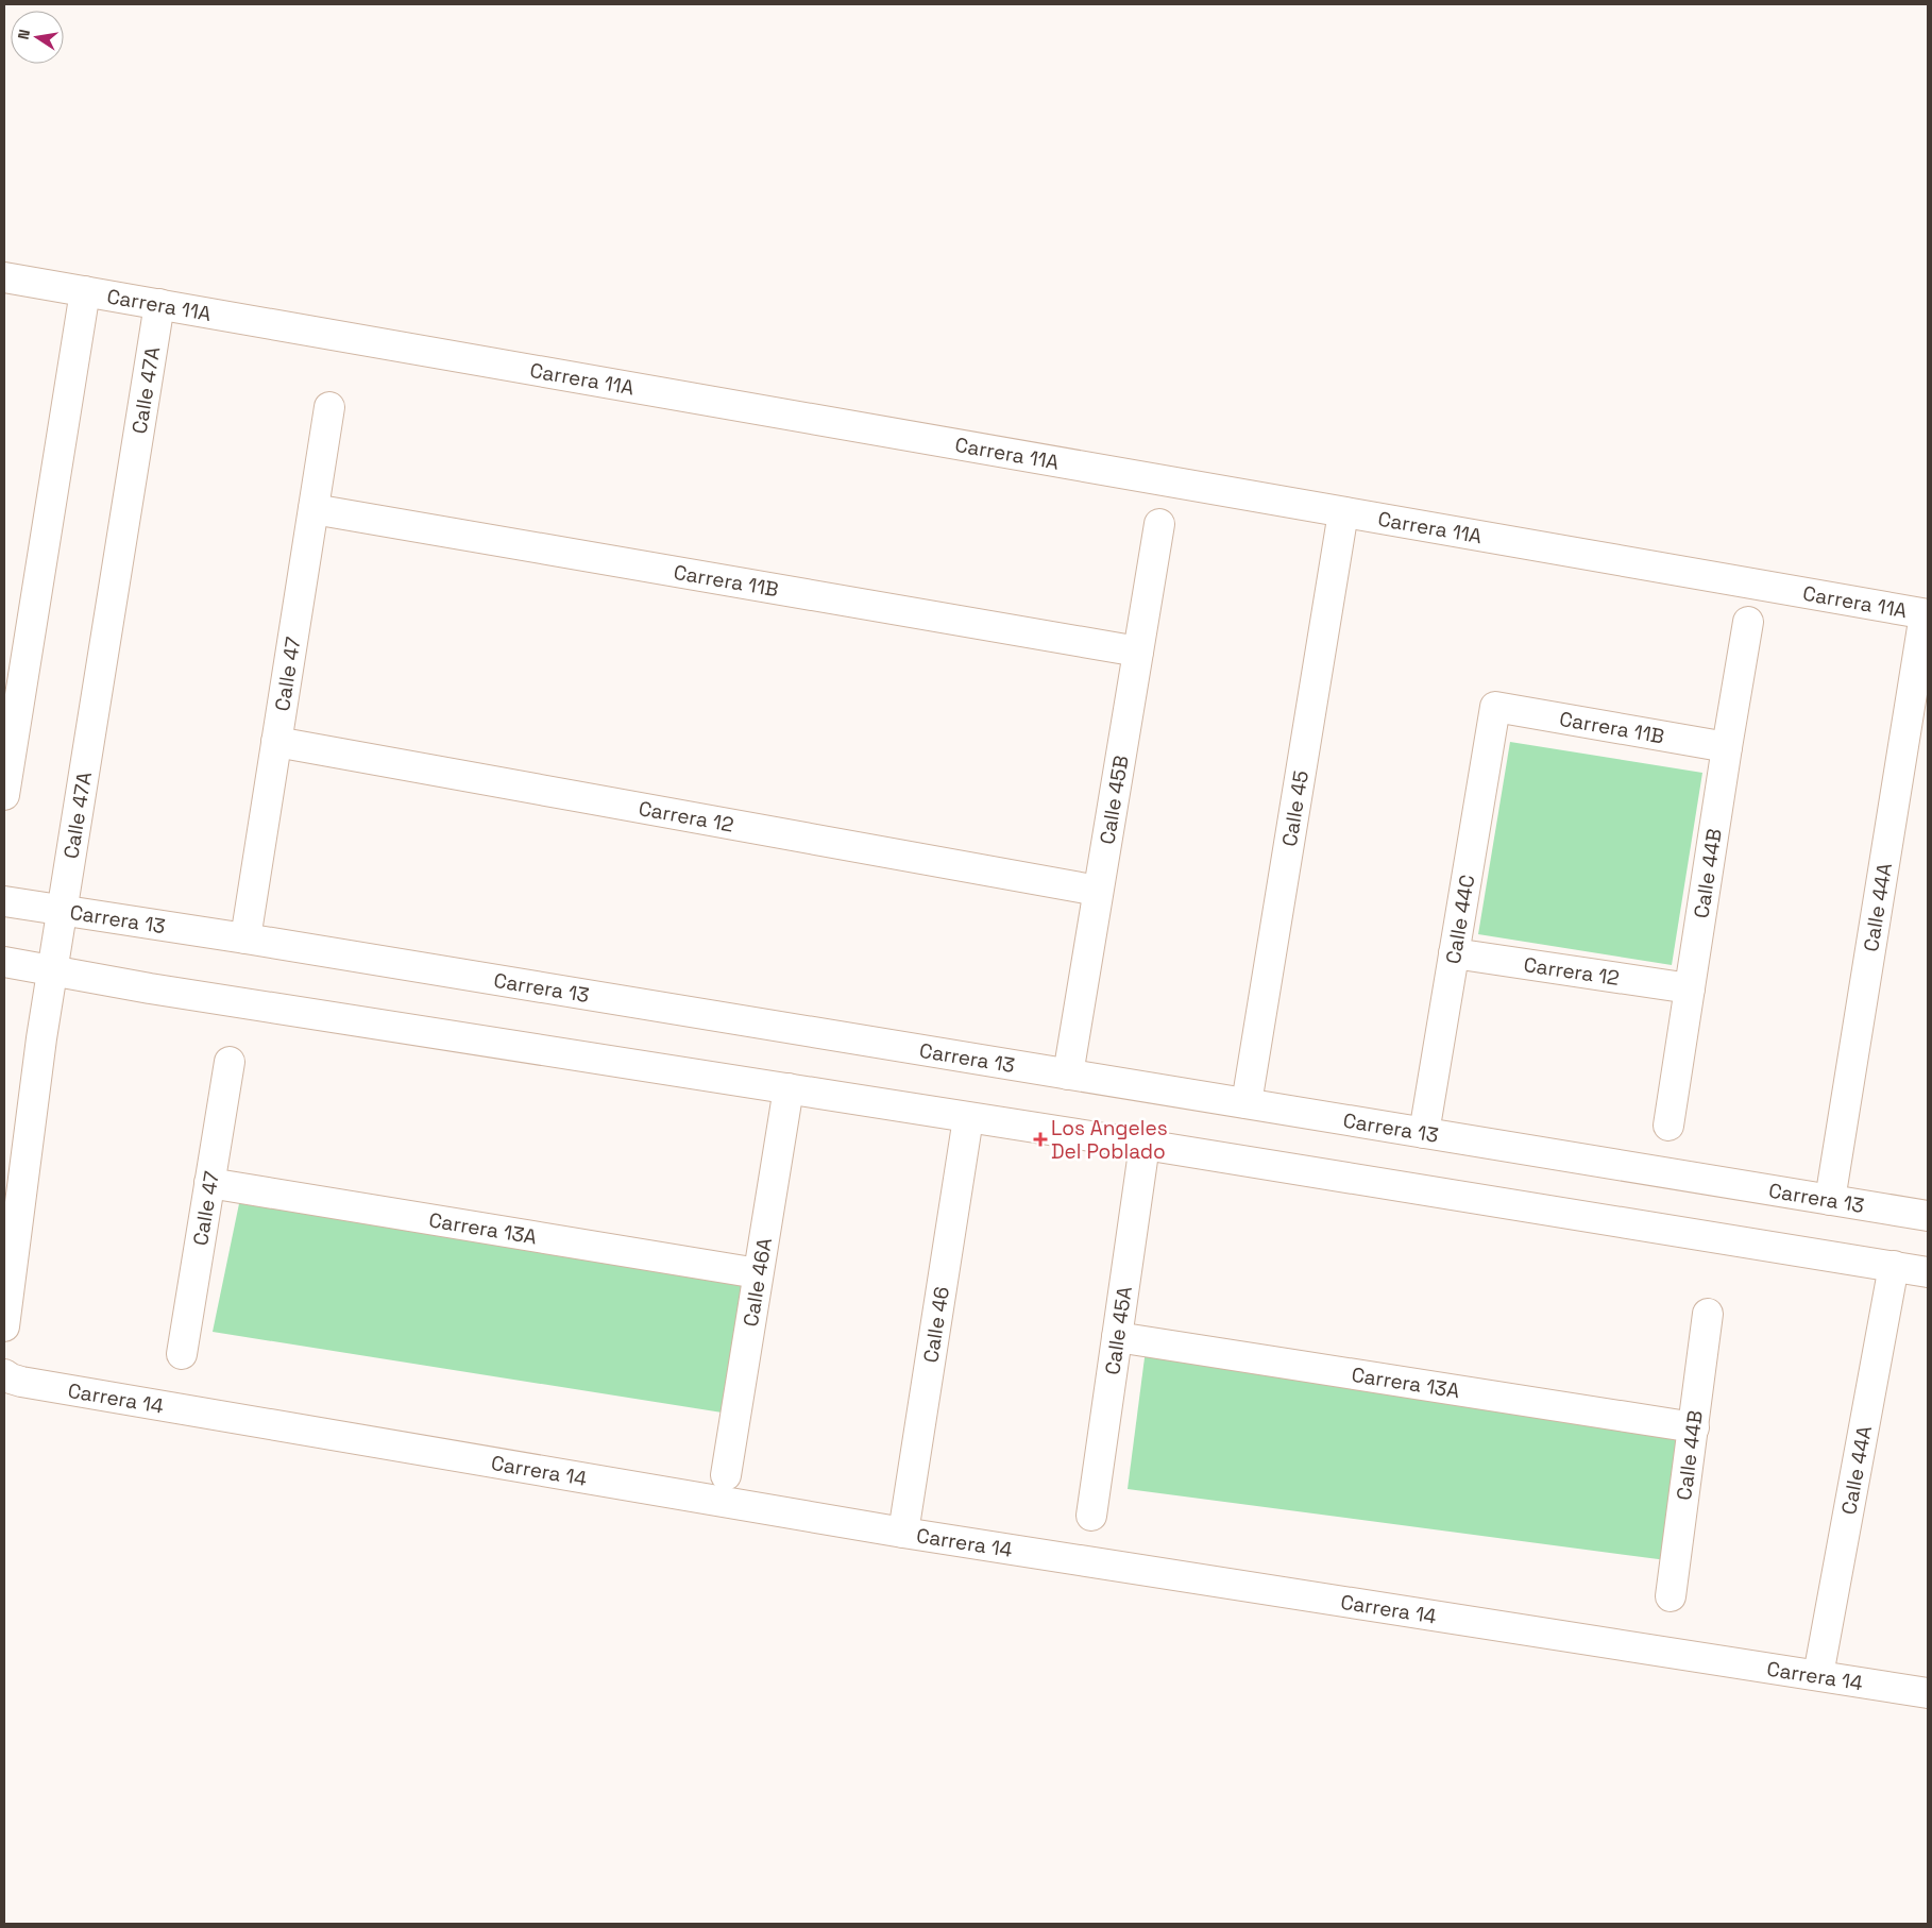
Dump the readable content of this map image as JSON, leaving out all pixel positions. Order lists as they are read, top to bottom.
{
  "streets": {
    "street": [
      "Carrera 11A",
      "Calle 47A",
      "Carrera 11B",
      "Calle 47",
      "Calle 45B",
      "Calle 45",
      "Carrera 12",
      "Calle 44B",
      "Calle 44A",
      "Carrera 13",
      "Calle 44C",
      "Carrera 13A",
      "Calle 46A",
      "Calle 46",
      "Calle 45A",
      "Carrera 14"
    ]
  },
  "crossings": [
    ["Carrera 11A", "Calle 47A"],
    ["Carrera 11A", "Calle 45"],
    ["Carrera 11A", "Calle 44A"],
    ["Calle 47A", "Carrera 13"],
    ["Carrera 11B", "Calle 47"],
    ["Carrera 11B", "Calle 45B"],
    ["Carrera 11B", "Calle 44B"],
    ["Carrera 11B", "Calle 44C"],
    ["Calle 47", "Carrera 12"],
    ["Calle 47", "Carrera 13"],
    ["Calle 47", "Carrera 13A"],
    ["Calle 45B", "Carrera 12"],
    ["Calle 45B", "Carrera 13"],
    ["Calle 45", "Carrera 13"],
    ["Carrera 12", "Calle 44B"],
    ["Carrera 12", "Calle 44C"],
    ["Calle 44B", "Carrera 13A"],
    ["Calle 44A", "Carrera 13"],
    ["Calle 44A", "Carrera 14"],
    ["Carrera 13", "Calle 44C"],
    ["Carrera 13A", "Calle 46A"],
    ["Carrera 13A", "Calle 45A"],
    ["Calle 46", "Carrera 14"]
  ],
  "places": {
    "health": ["Los Angeles Del Poblado"]
  },
  "north": "left"
}
